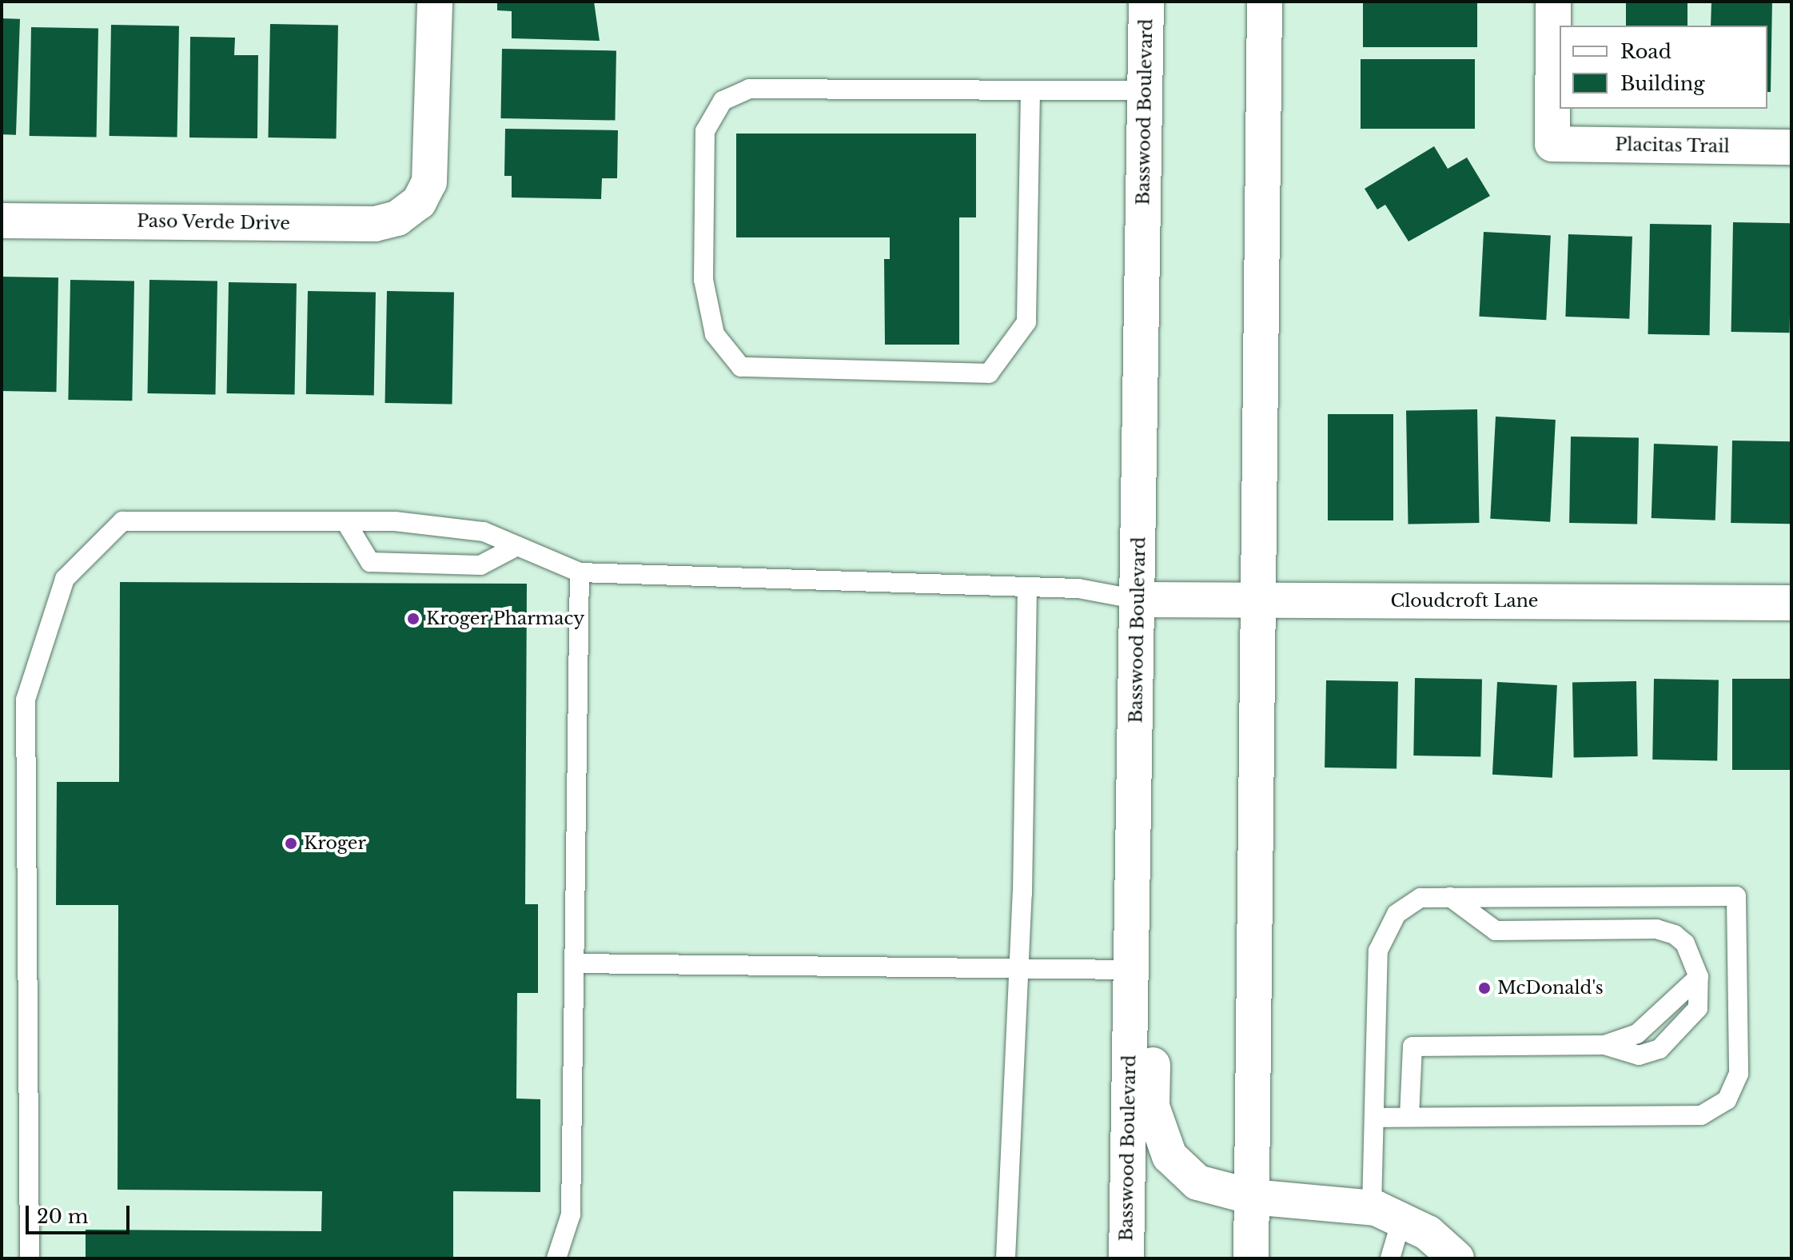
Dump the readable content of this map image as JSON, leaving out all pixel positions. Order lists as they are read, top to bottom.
{
  "streets": {
    "main road": [
      "Basswood Boulevard",
      "Placitas Trail",
      "Paso Verde Drive",
      "Cloudcroft Lane"
    ]
  },
  "crossings": [
    ["Basswood Boulevard", "Cloudcroft Lane"]
  ],
  "places": ["Kroger Pharmacy", "Kroger", "McDonald's"],
  "legend": ["Road", "Building"],
  "scale_bar": "20 m"
}
